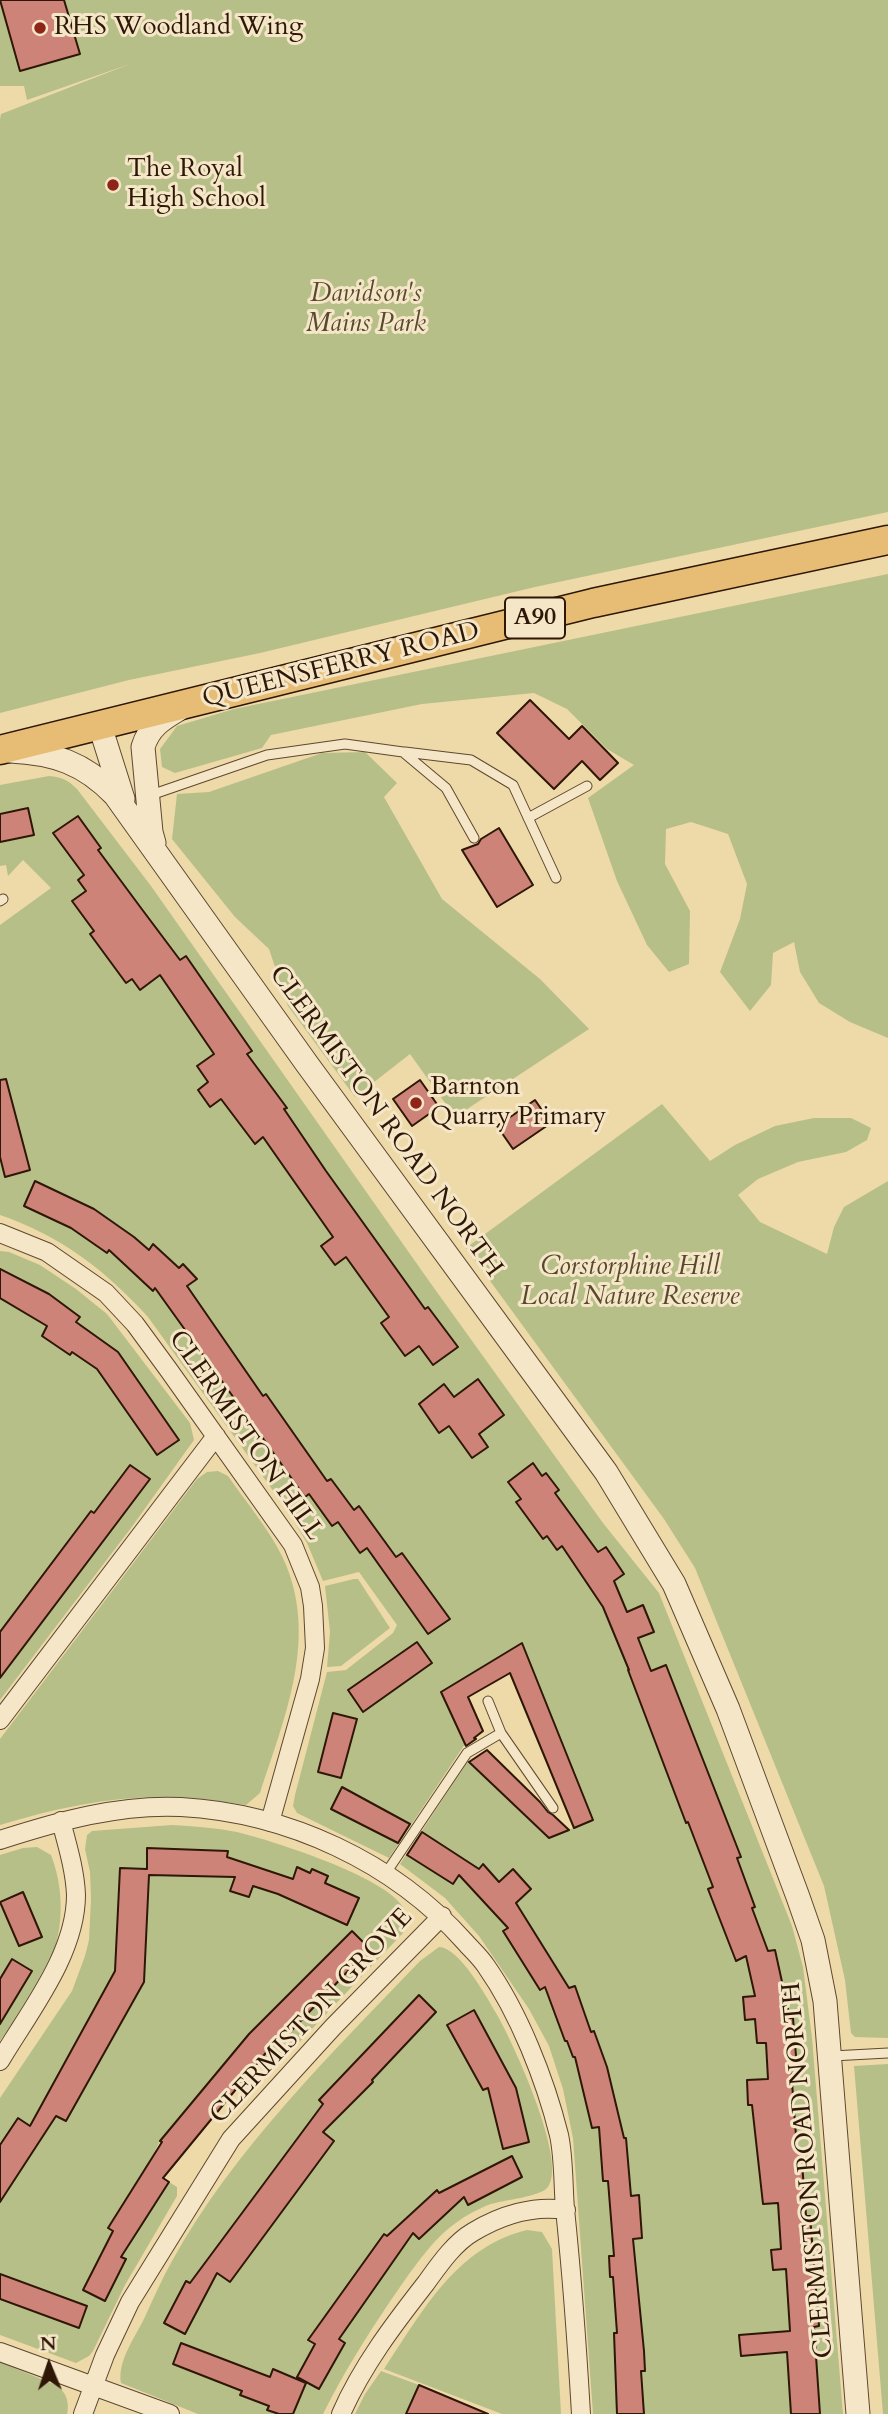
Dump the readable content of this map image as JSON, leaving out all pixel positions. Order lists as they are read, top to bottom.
{
  "streets": {
    "main road": ["A90", "QUEENSFERRY ROAD"],
    "street": ["CLERMISTON ROAD NORTH", "CLERMISTON HILL", "CLERMISTON GROVE"]
  },
  "crossings": [
    ["QUEENSFERRY ROAD", "CLERMISTON ROAD NORTH"]
  ],
  "parks": ["Davidson's Mains Park", "Corstorphine Hill Local Nature Reserve"],
  "places": ["RHS Woodland Wing", "The Royal High School", "Barnton Quarry Primary"],
  "north": "top"
}
